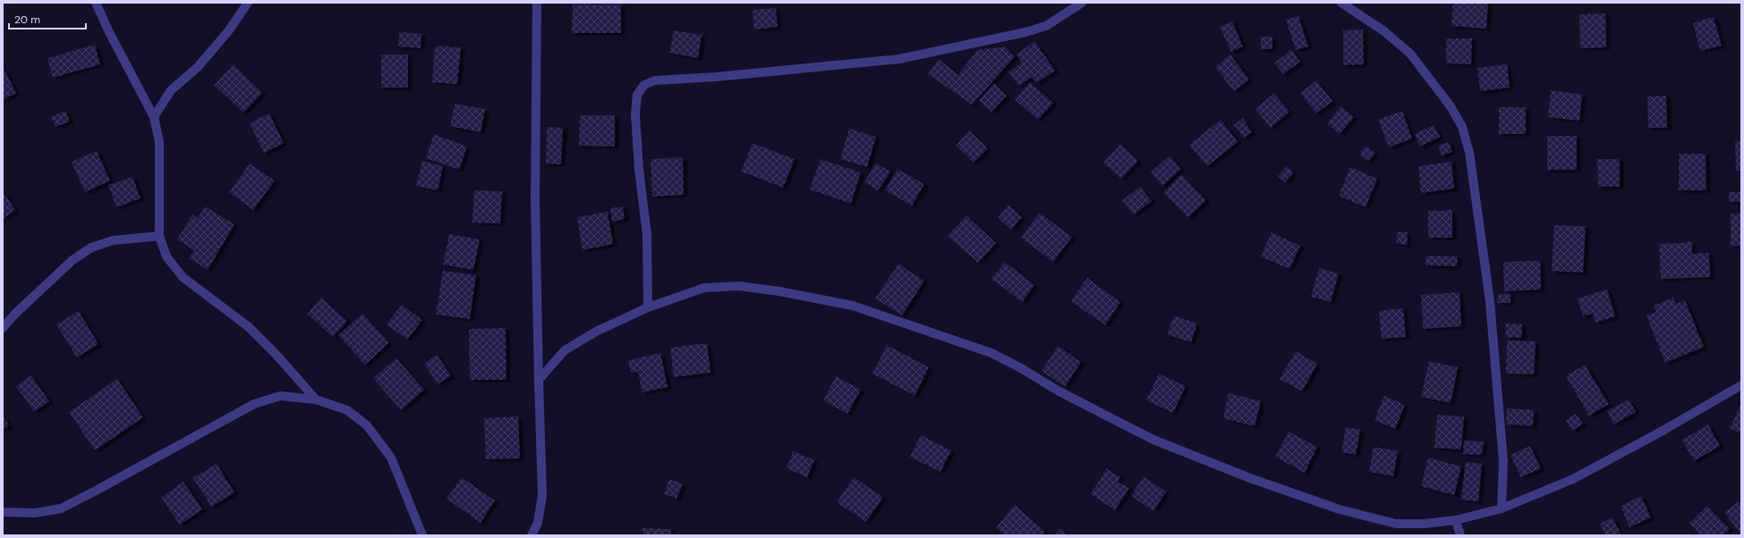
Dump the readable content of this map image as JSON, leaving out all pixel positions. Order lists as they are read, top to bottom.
{
  "scale_bar": "20 m"
}
